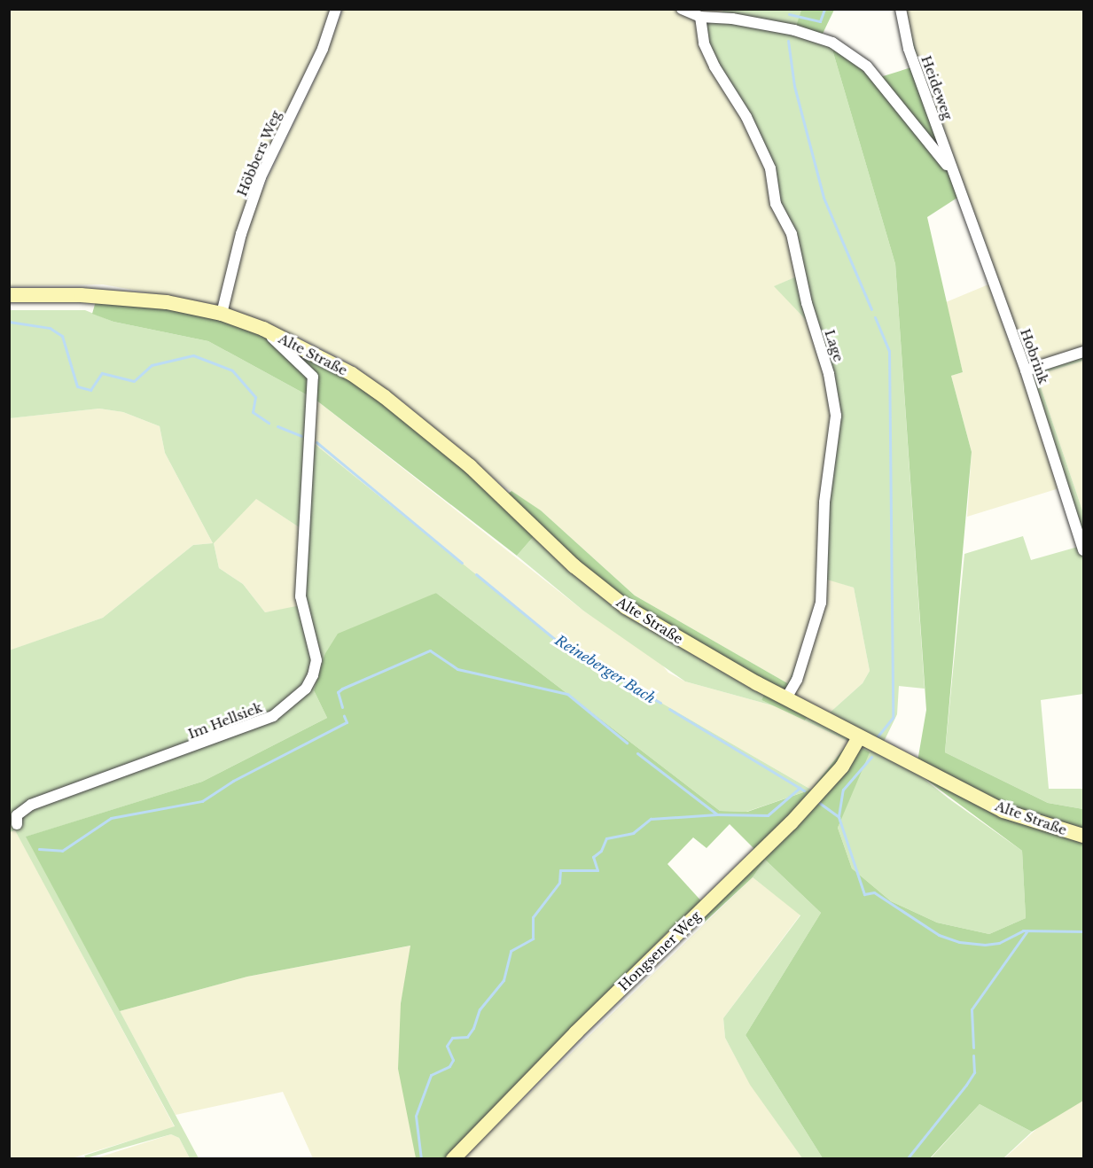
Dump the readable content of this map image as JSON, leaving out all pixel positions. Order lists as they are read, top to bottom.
{
  "streets": {
    "main road": ["Alte Straße", "Hongsener Weg"],
    "street": [
      "Heideweg",
      "Höbbers Weg",
      "Lage",
      "Hobrink",
      "Im Hellsiek"
    ]
  },
  "crossings": [
    ["Heideweg", "Hobrink"],
    ["Höbbers Weg", "Alte Straße"],
    ["Lage", "Alte Straße"],
    ["Alte Straße", "Im Hellsiek"],
    ["Alte Straße", "Hongsener Weg"]
  ],
  "water": ["Reineberger Bach"]
}
